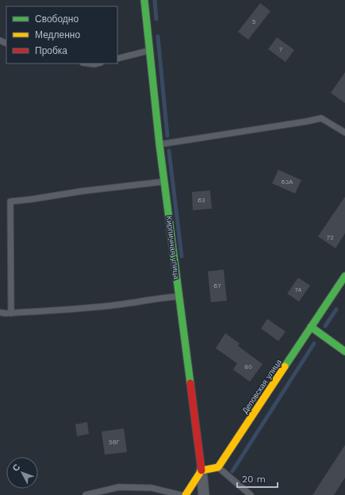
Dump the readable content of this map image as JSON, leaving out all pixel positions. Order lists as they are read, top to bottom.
{
  "streets": {
    "street": ["Кирпичная улица", "Деповская улица"]
  },
  "house_numbers": [
    "5",
    "7",
    "63А",
    "63",
    "72",
    "67",
    "74",
    "80",
    "56Г"
  ],
  "legend": ["Свободно", "Медленно", "Пробка"],
  "scale_bar": "20 m",
  "north": "top left"
}
